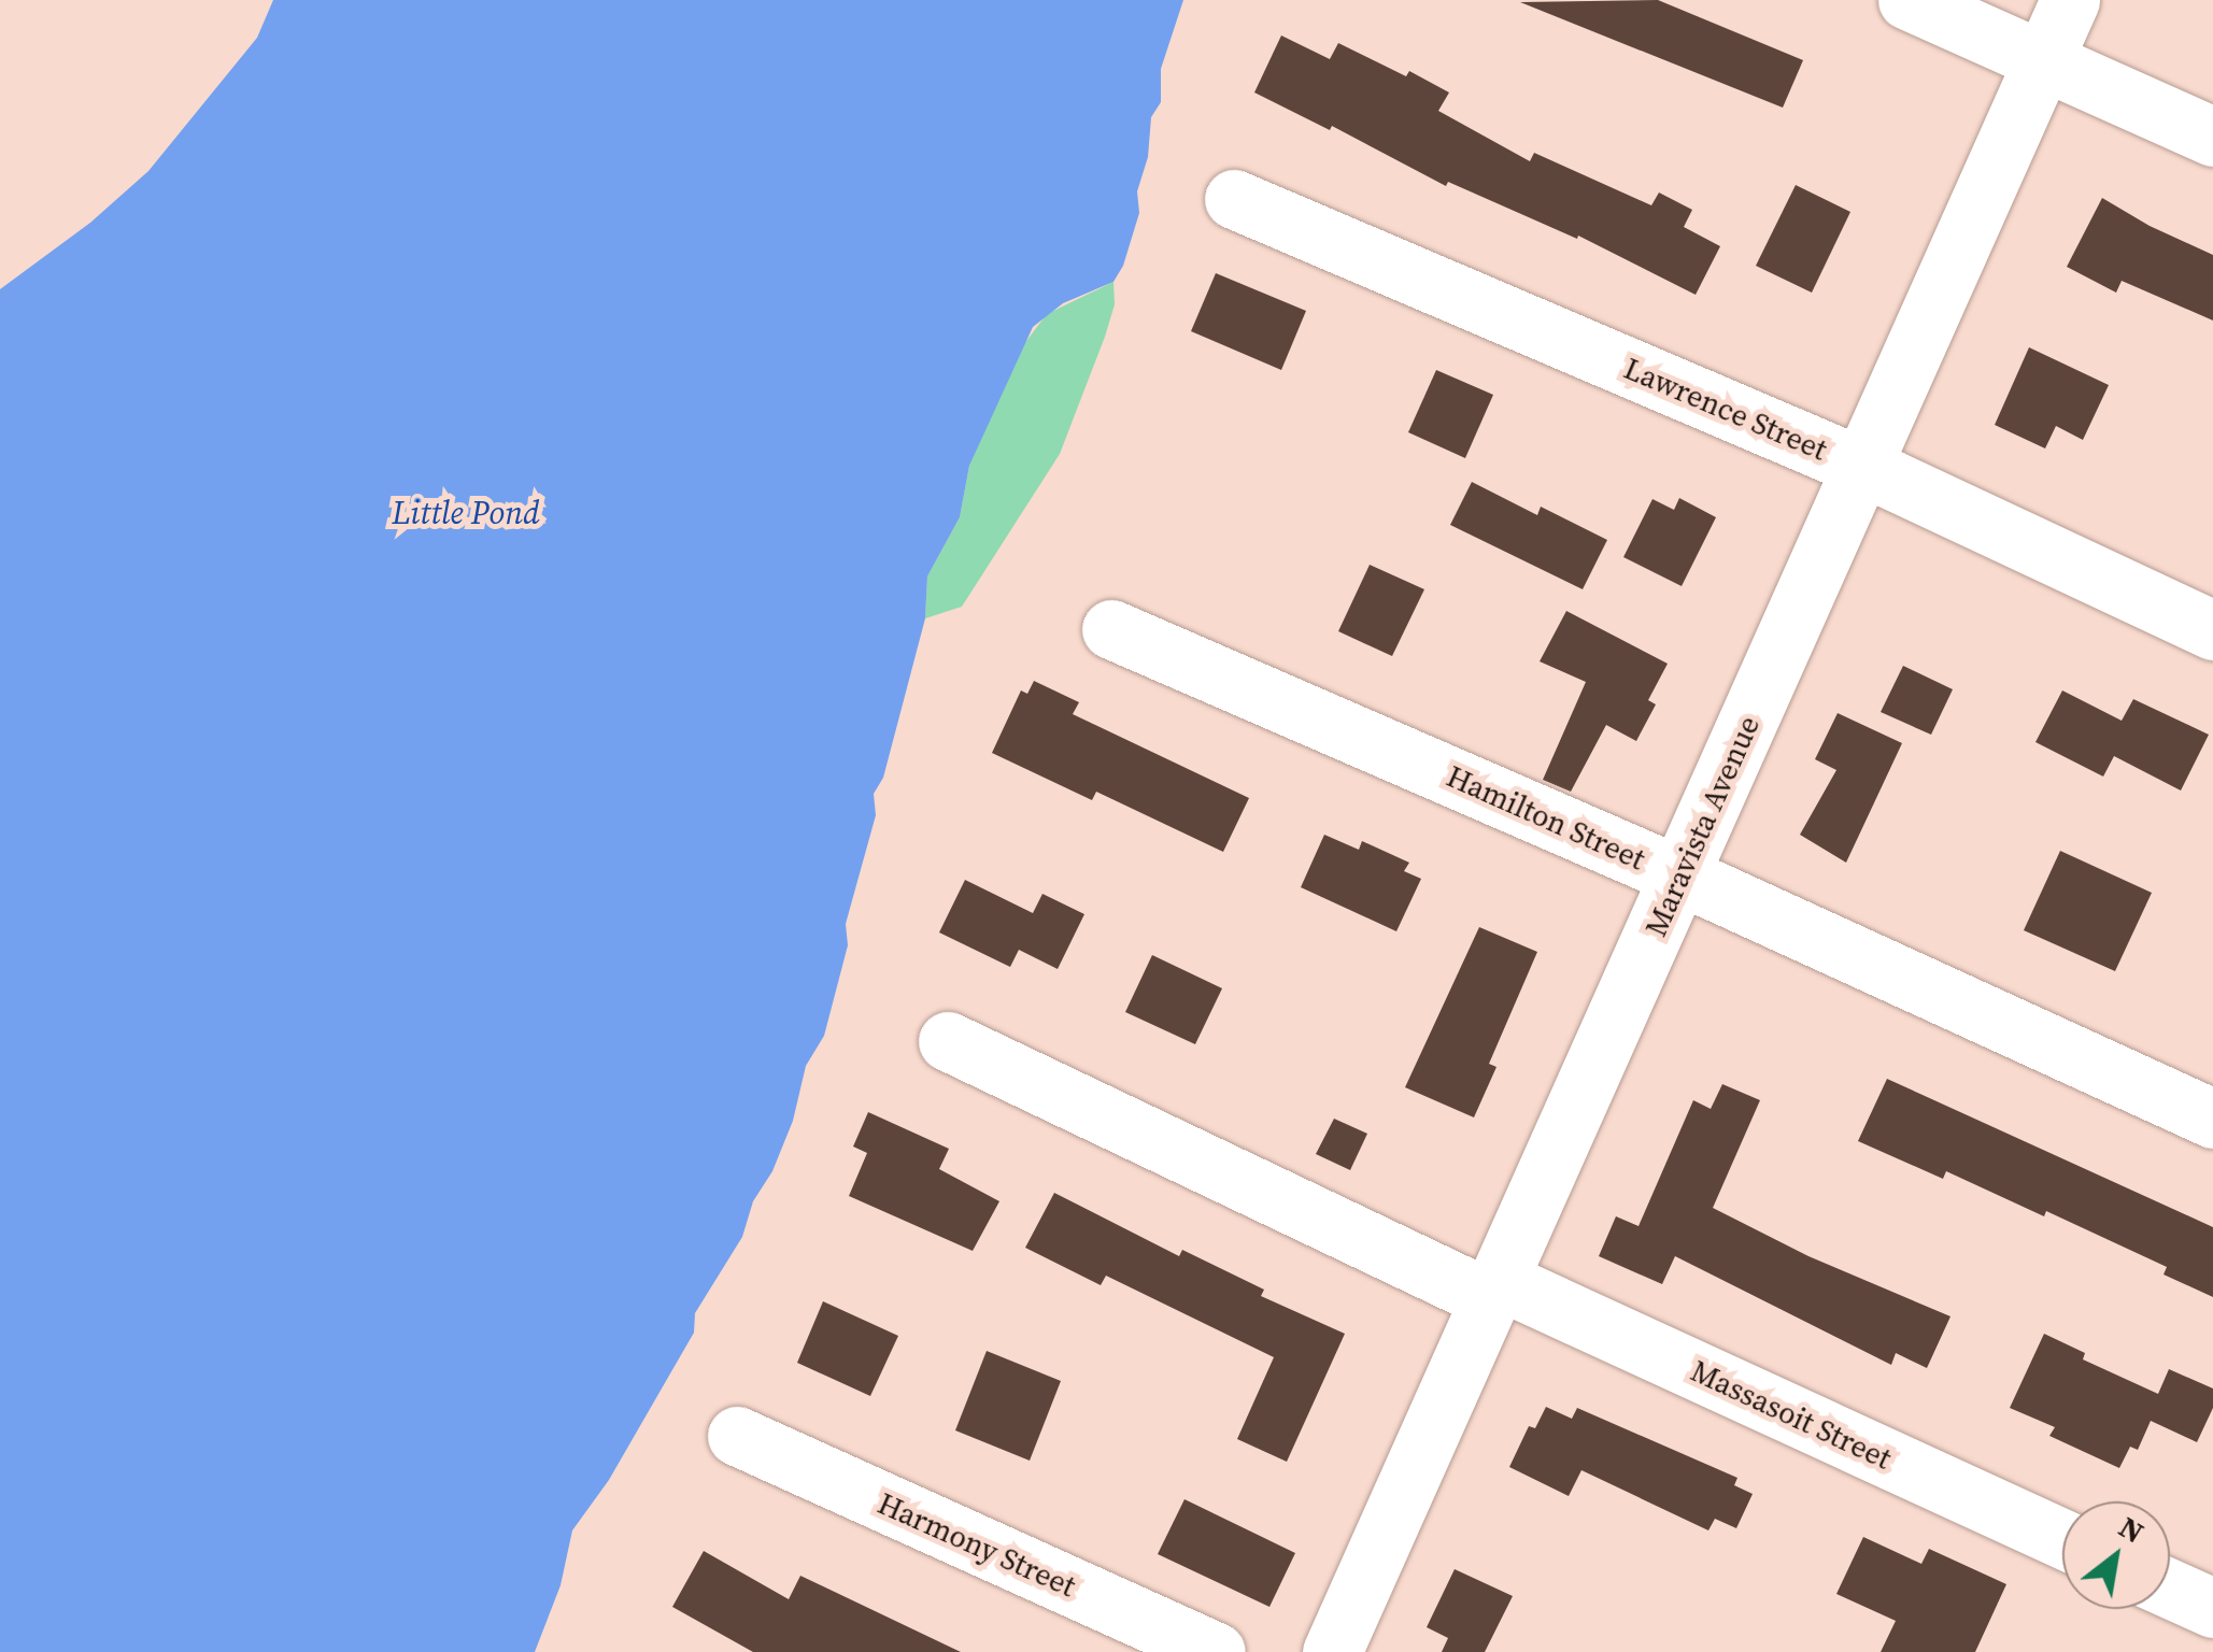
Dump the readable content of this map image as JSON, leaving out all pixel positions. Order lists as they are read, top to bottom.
{
  "streets": {
    "street": [
      "Lawrence Street",
      "Hamilton Street",
      "Maravista Avenue",
      "Massasoit Street",
      "Harmony Street"
    ]
  },
  "crossings": [
    ["Lawrence Street", "Maravista Avenue"],
    ["Hamilton Street", "Maravista Avenue"],
    ["Maravista Avenue", "Massasoit Street"]
  ],
  "water": ["Little Pond"],
  "north": "top right"
}
